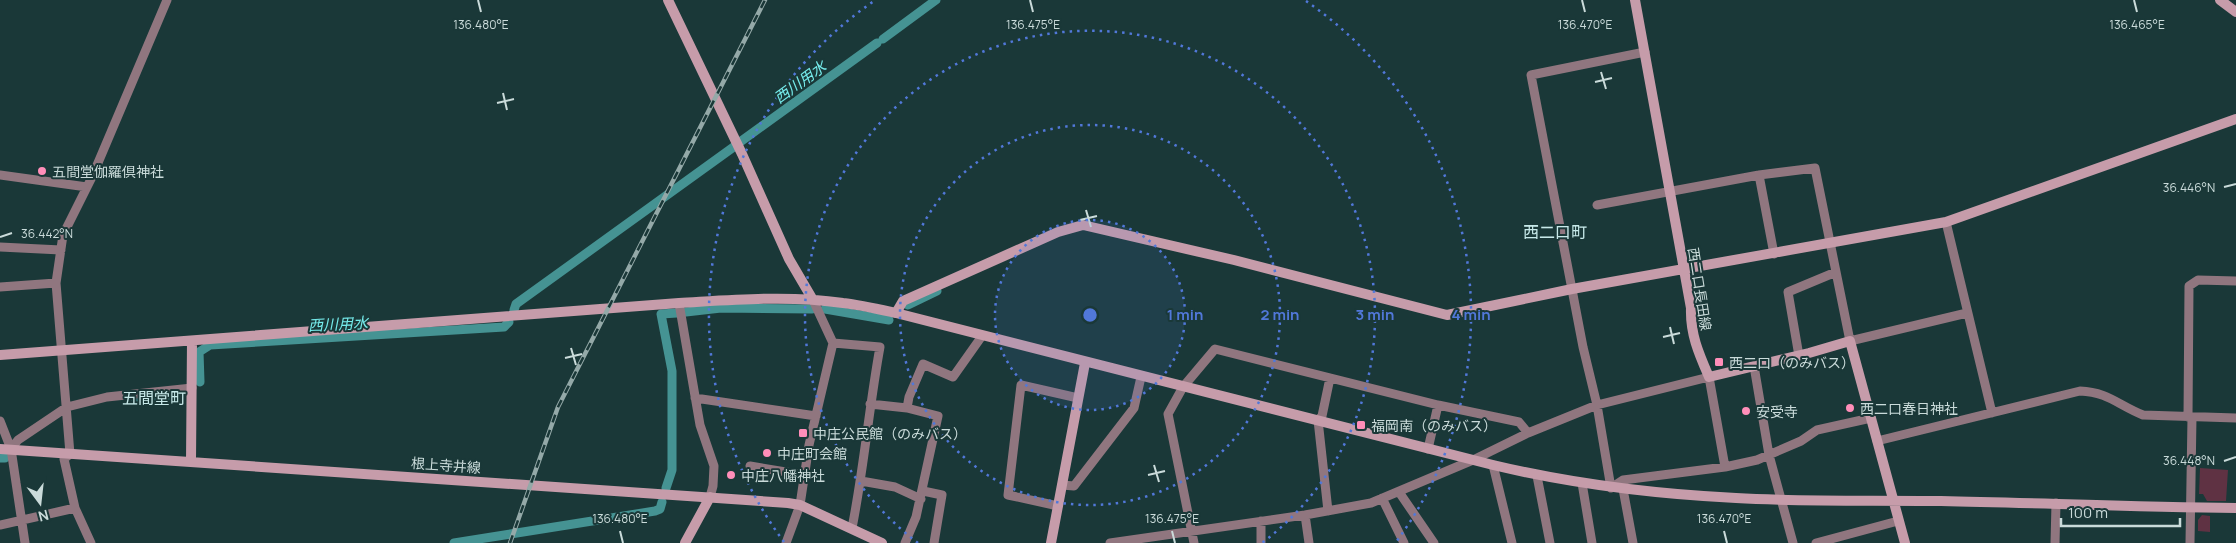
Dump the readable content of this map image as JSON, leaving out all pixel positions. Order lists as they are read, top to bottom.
{
  "streets": {
    "street": ["西二口長田線", "根上寺井線"]
  },
  "districts": ["西二口町", "五間堂町"],
  "water": ["西川用水"],
  "places": {
    "other": [
      "五間堂伽羅倶神社",
      "西二口春日神社",
      "安受寺",
      "中庄町会館",
      "中庄八幡神社"
    ],
    "transit": ["西二口（のみバス）", "福岡南（のみバス）", "中庄公民館（のみバス）"]
  },
  "scale_bar": "100 m",
  "north": "bottom",
  "coordinates": [
    "136.480°E",
    "136.475°E",
    "136.470°E",
    "136.465°E",
    "36.446°N",
    "36.442°N",
    "36.448°N"
  ],
  "rings": [
    "1 min",
    "2 min",
    "3 min",
    "4 min"
  ]
}
